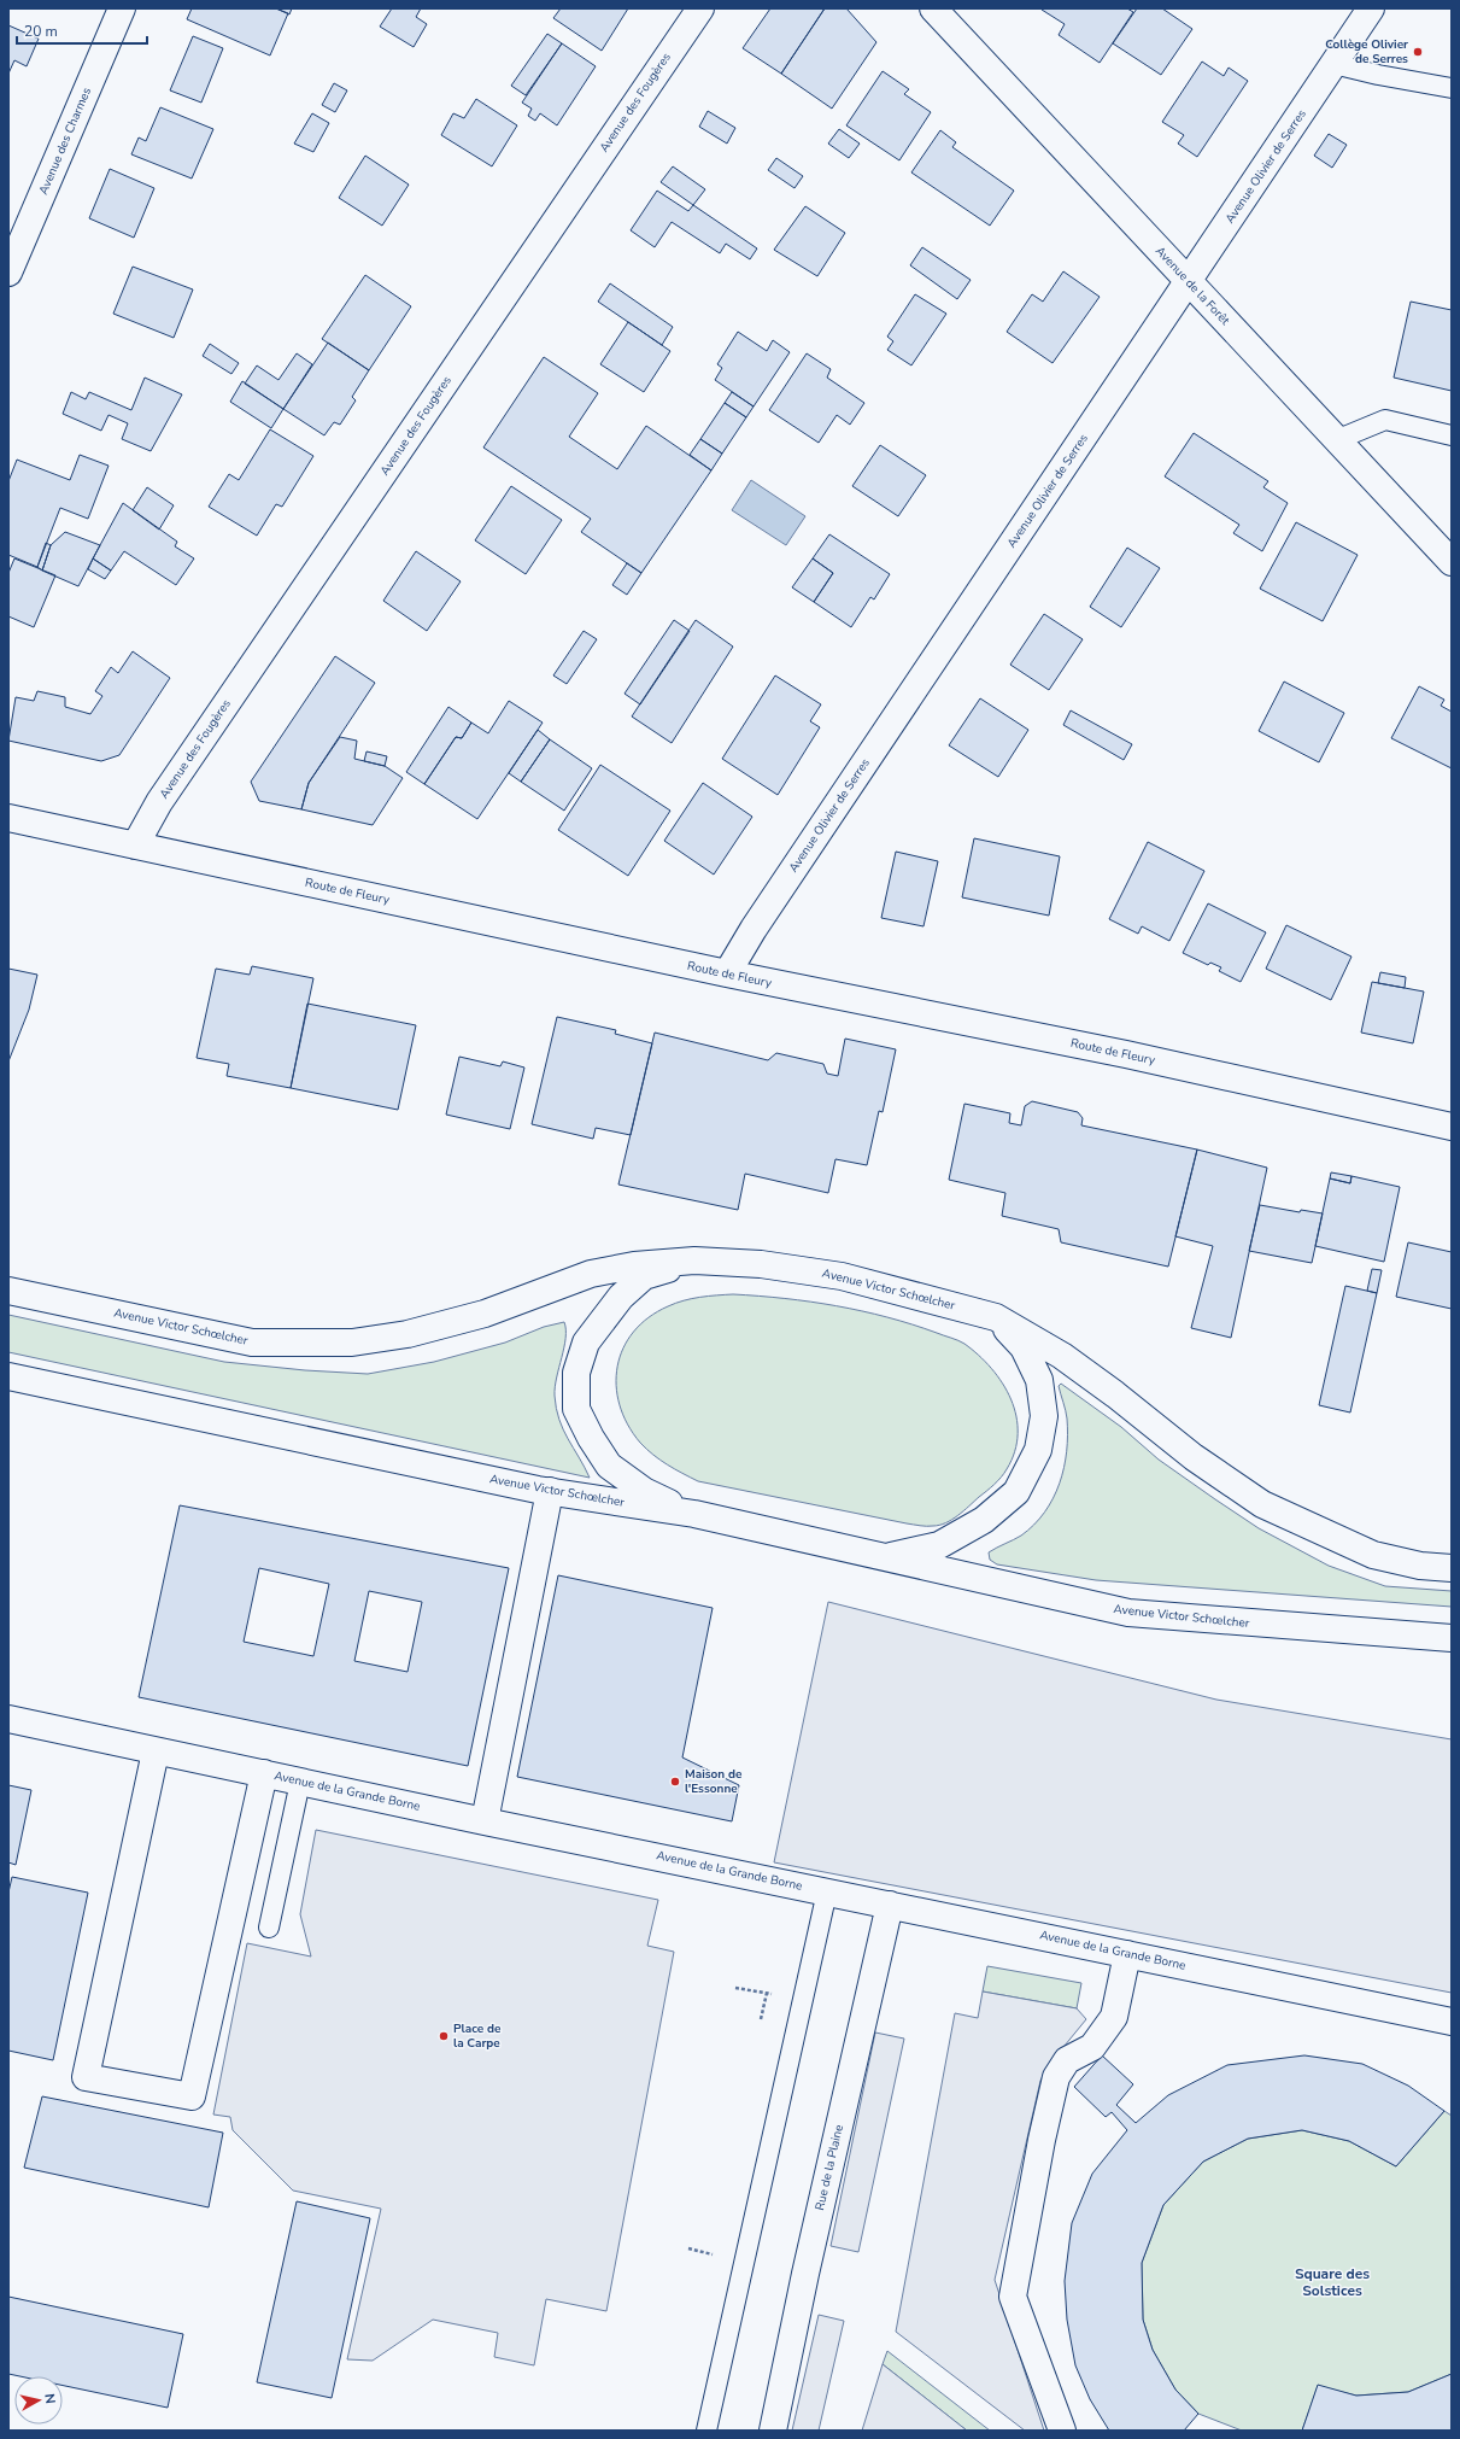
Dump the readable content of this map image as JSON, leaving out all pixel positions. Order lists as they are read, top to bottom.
{
  "streets": {
    "street": [
      "Avenue des Fougères",
      "Avenue des Charmes",
      "Avenue Olivier de Serres",
      "Avenue de la Forêt",
      "Route de Fleury",
      "Avenue Victor Schœlcher",
      "Avenue de la Grande Borne",
      "Rue de la Plaine"
    ]
  },
  "crossings": [
    ["Avenue des Fougères", "Route de Fleury"],
    ["Avenue Olivier de Serres", "Avenue de la Forêt"],
    ["Avenue Olivier de Serres", "Route de Fleury"],
    ["Avenue de la Grande Borne", "Rue de la Plaine"]
  ],
  "districts": ["Square des Solstices"],
  "places": ["Collège Olivier de Serres", "Maison de l'Essonne", "Place de la Carpe"],
  "scale_bar": "20 m",
  "north": "right"
}
